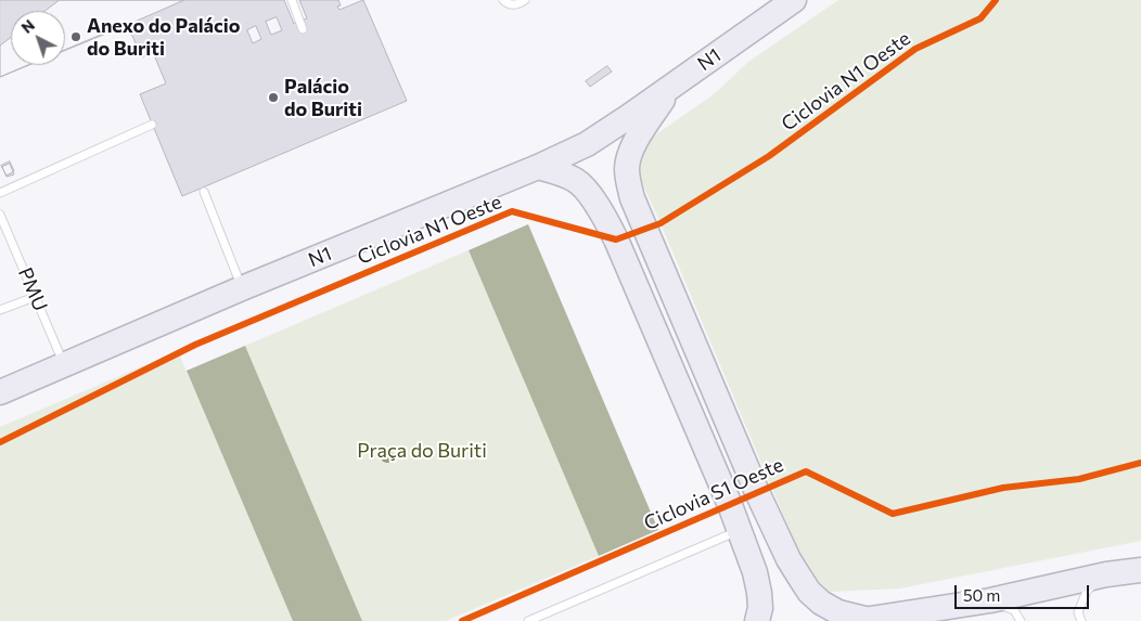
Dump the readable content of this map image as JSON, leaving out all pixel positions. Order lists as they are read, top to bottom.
{
  "streets": {
    "highway": ["N1"],
    "lane": ["PMU"],
    "cycle path": ["Ciclovia N1 Oeste", "Ciclovia S1 Oeste"]
  },
  "crossings": [
    ["N1", "PMU"]
  ],
  "parks": ["Praça do Buriti"],
  "places": ["Anexo do Palácio do Buriti", "Palácio do Buriti"],
  "scale_bar": "50 m",
  "north": "top left"
}
